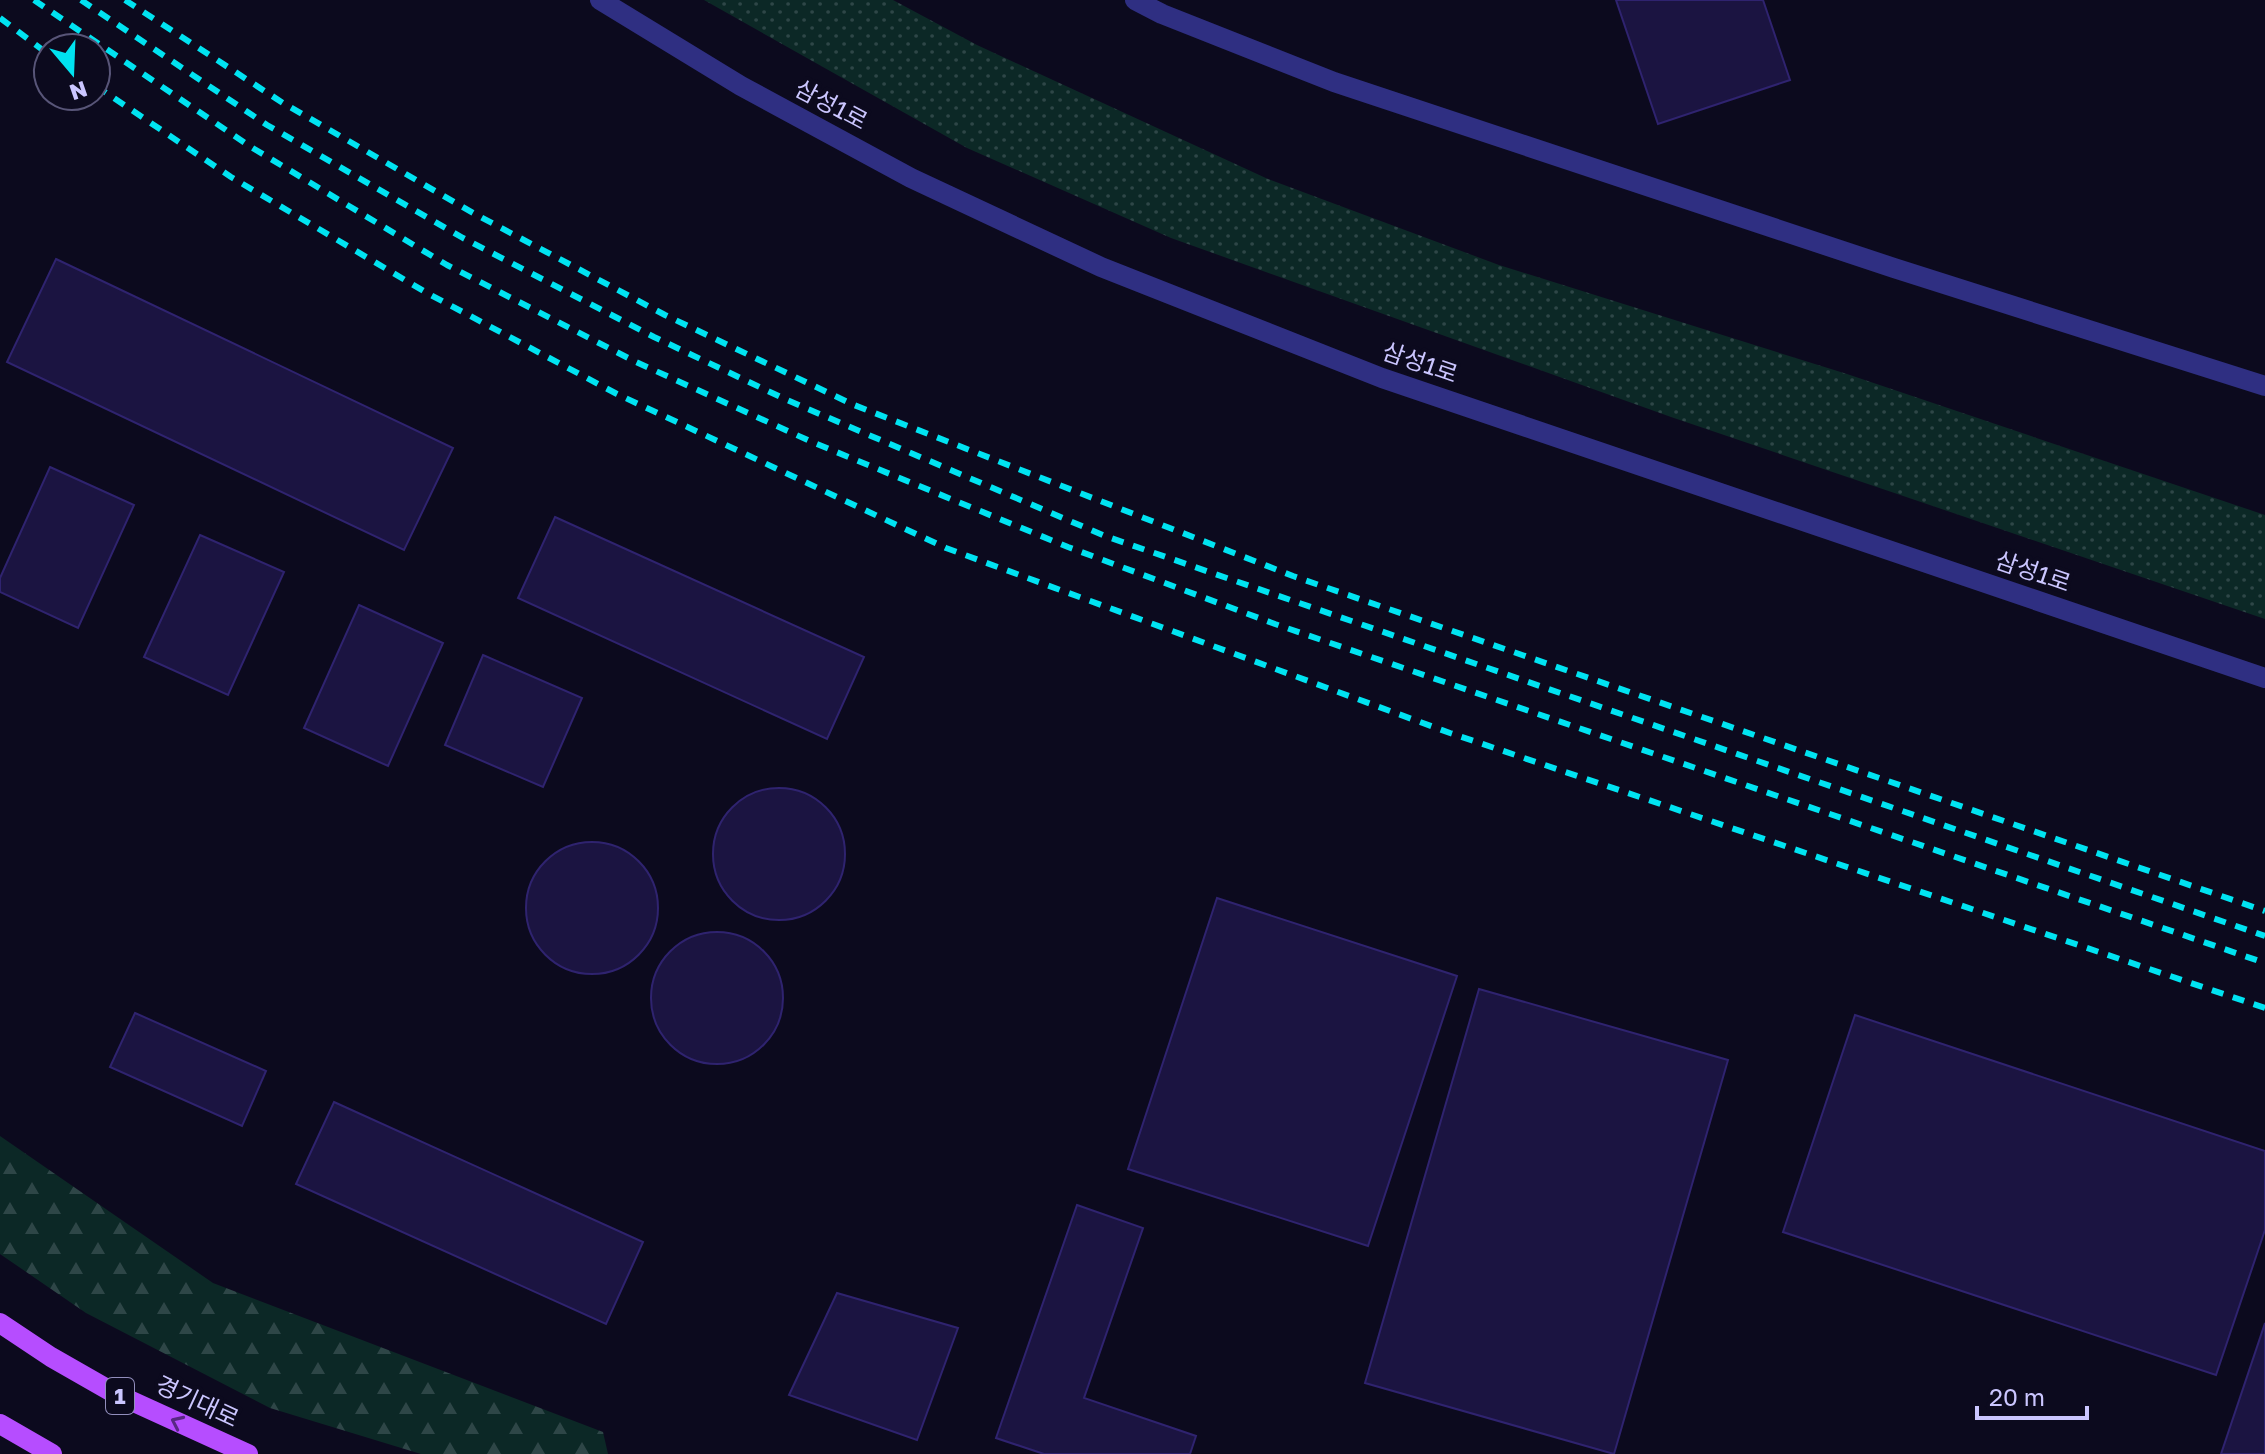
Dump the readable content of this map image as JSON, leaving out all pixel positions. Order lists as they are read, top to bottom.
{
  "streets": {
    "main road": ["1", "경기대로"],
    "street": ["삼성1로"]
  },
  "one_way": ["경기대로"],
  "scale_bar": "20 m",
  "north": "bottom"
}
